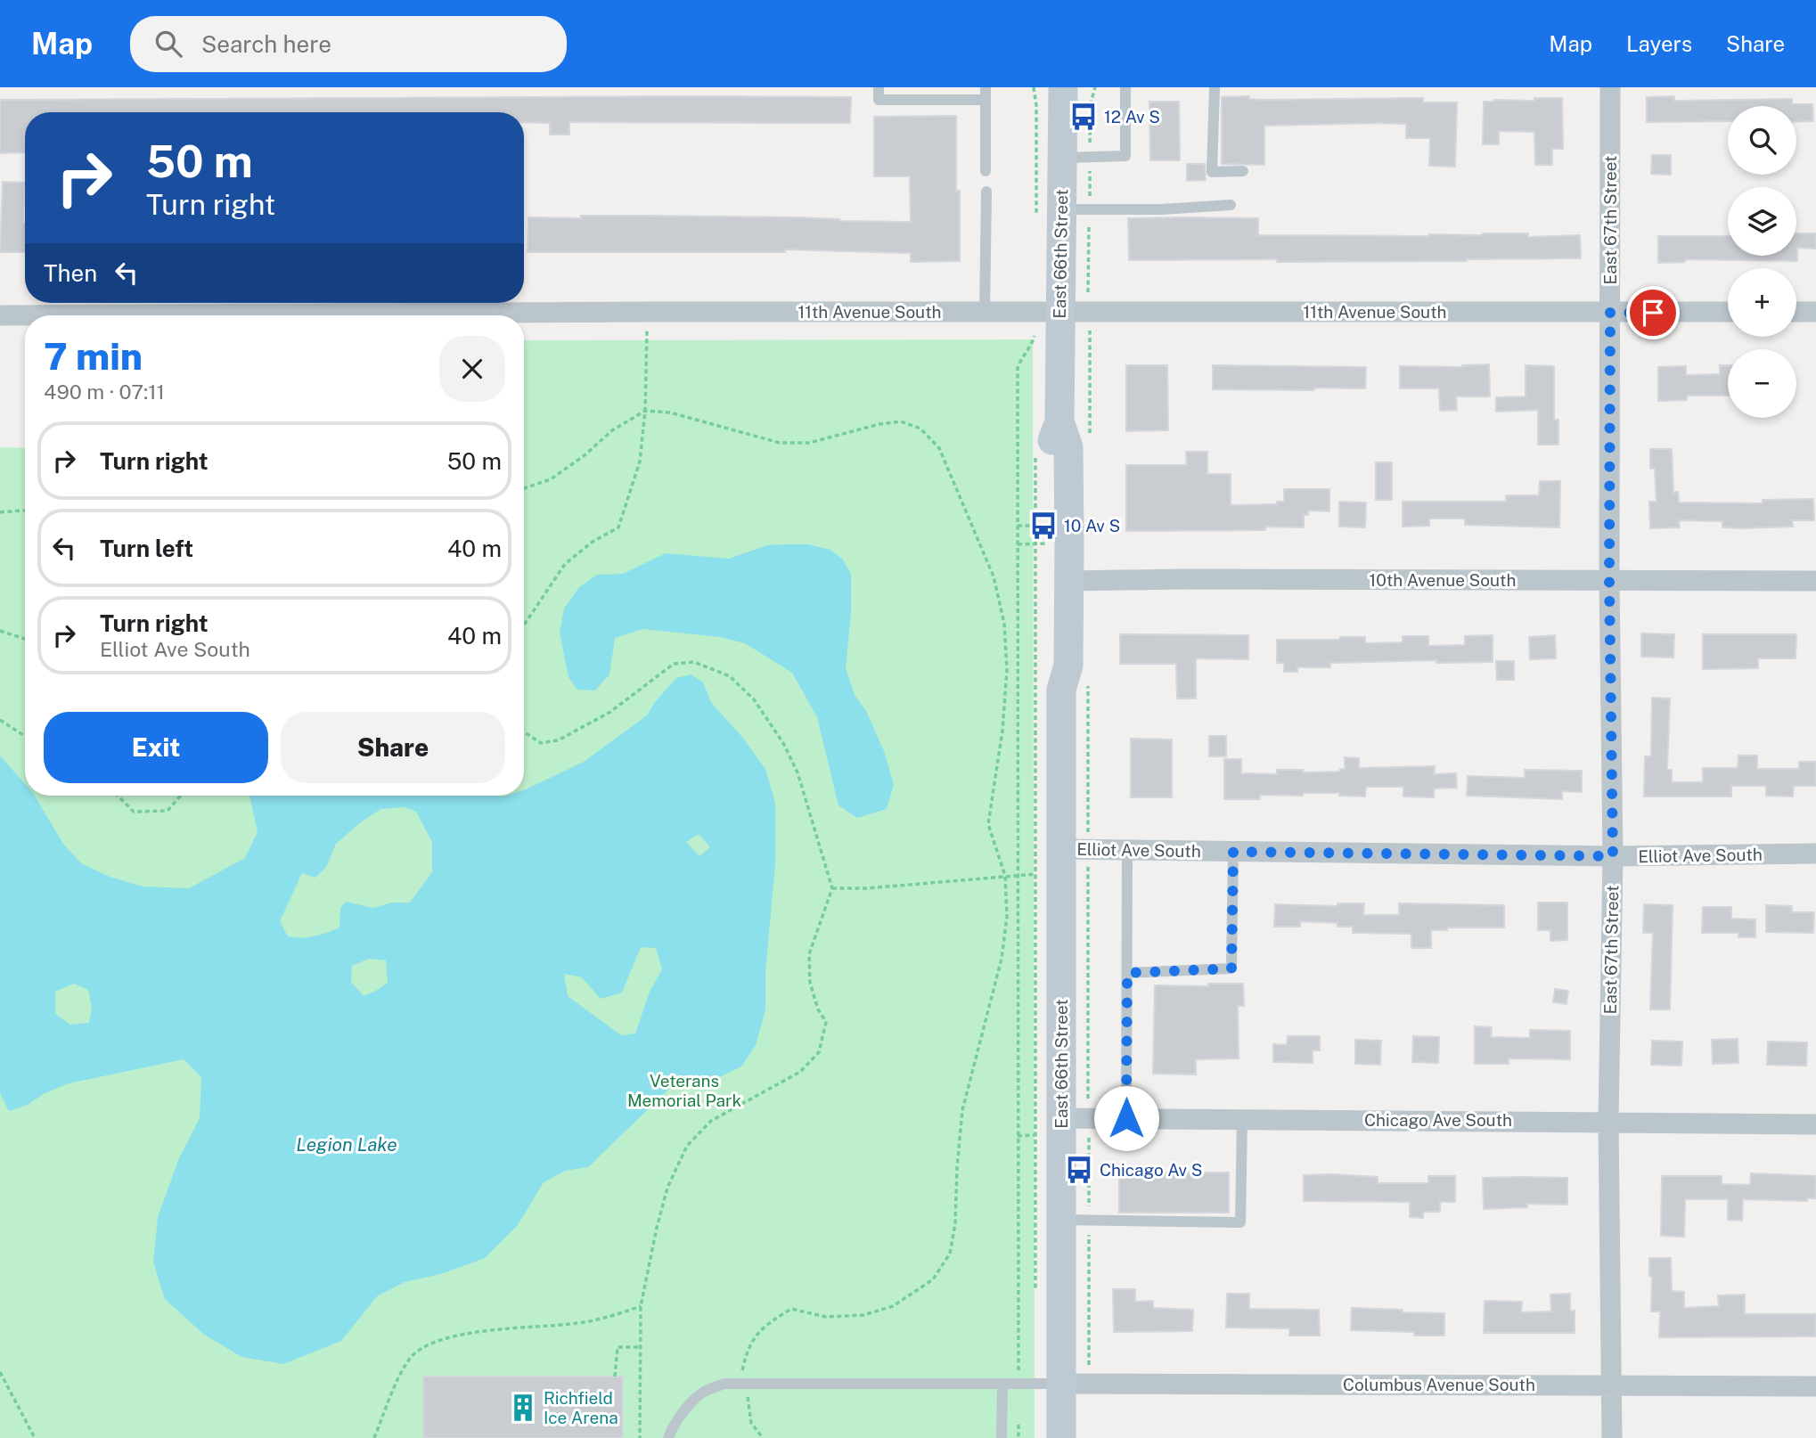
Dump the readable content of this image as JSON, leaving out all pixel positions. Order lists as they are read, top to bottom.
{
  "streets": {
    "main road": ["East 66th Street"],
    "street": [
      "East 67th Street",
      "11th Avenue South",
      "10th Avenue South",
      "Elliot Ave South",
      "Chicago Ave South",
      "Columbus Avenue South"
    ]
  },
  "crossings": [
    ["East 67th Street", "11th Avenue South"],
    ["East 67th Street", "10th Avenue South"],
    ["East 67th Street", "Elliot Ave South"],
    ["East 67th Street", "Chicago Ave South"],
    ["East 67th Street", "Columbus Avenue South"],
    ["East 66th Street", "11th Avenue South"],
    ["East 66th Street", "10th Avenue South"],
    ["East 66th Street", "Elliot Ave South"],
    ["East 66th Street", "Chicago Ave South"],
    ["East 66th Street", "Columbus Avenue South"]
  ],
  "water": ["Legion Lake"],
  "parks": ["Veterans Memorial Park"],
  "places": {
    "bus stop": ["12 Av S", "10 Av S", "Chicago Av S"],
    "building": ["Richfield Ice Arena"]
  },
  "page": {
    "header": "Map",
    "search": "Search here",
    "nav": ["Map", "Layers", "Share"],
    "map_buttons": ["+", "−"],
    "turn": ["50 m", "Turn right"],
    "then": "Then",
    "heading": ["7 min", "490 m · 07:11"],
    "list": [
      {
        "name": "Turn right",
        "value": "50 m"
      },
      {
        "name": "Turn left",
        "value": "40 m"
      },
      {
        "name": "Turn right",
        "note": "Elliot Ave South",
        "value": "40 m"
      }
    ],
    "buttons": ["Exit", "Share"]
  }
}
